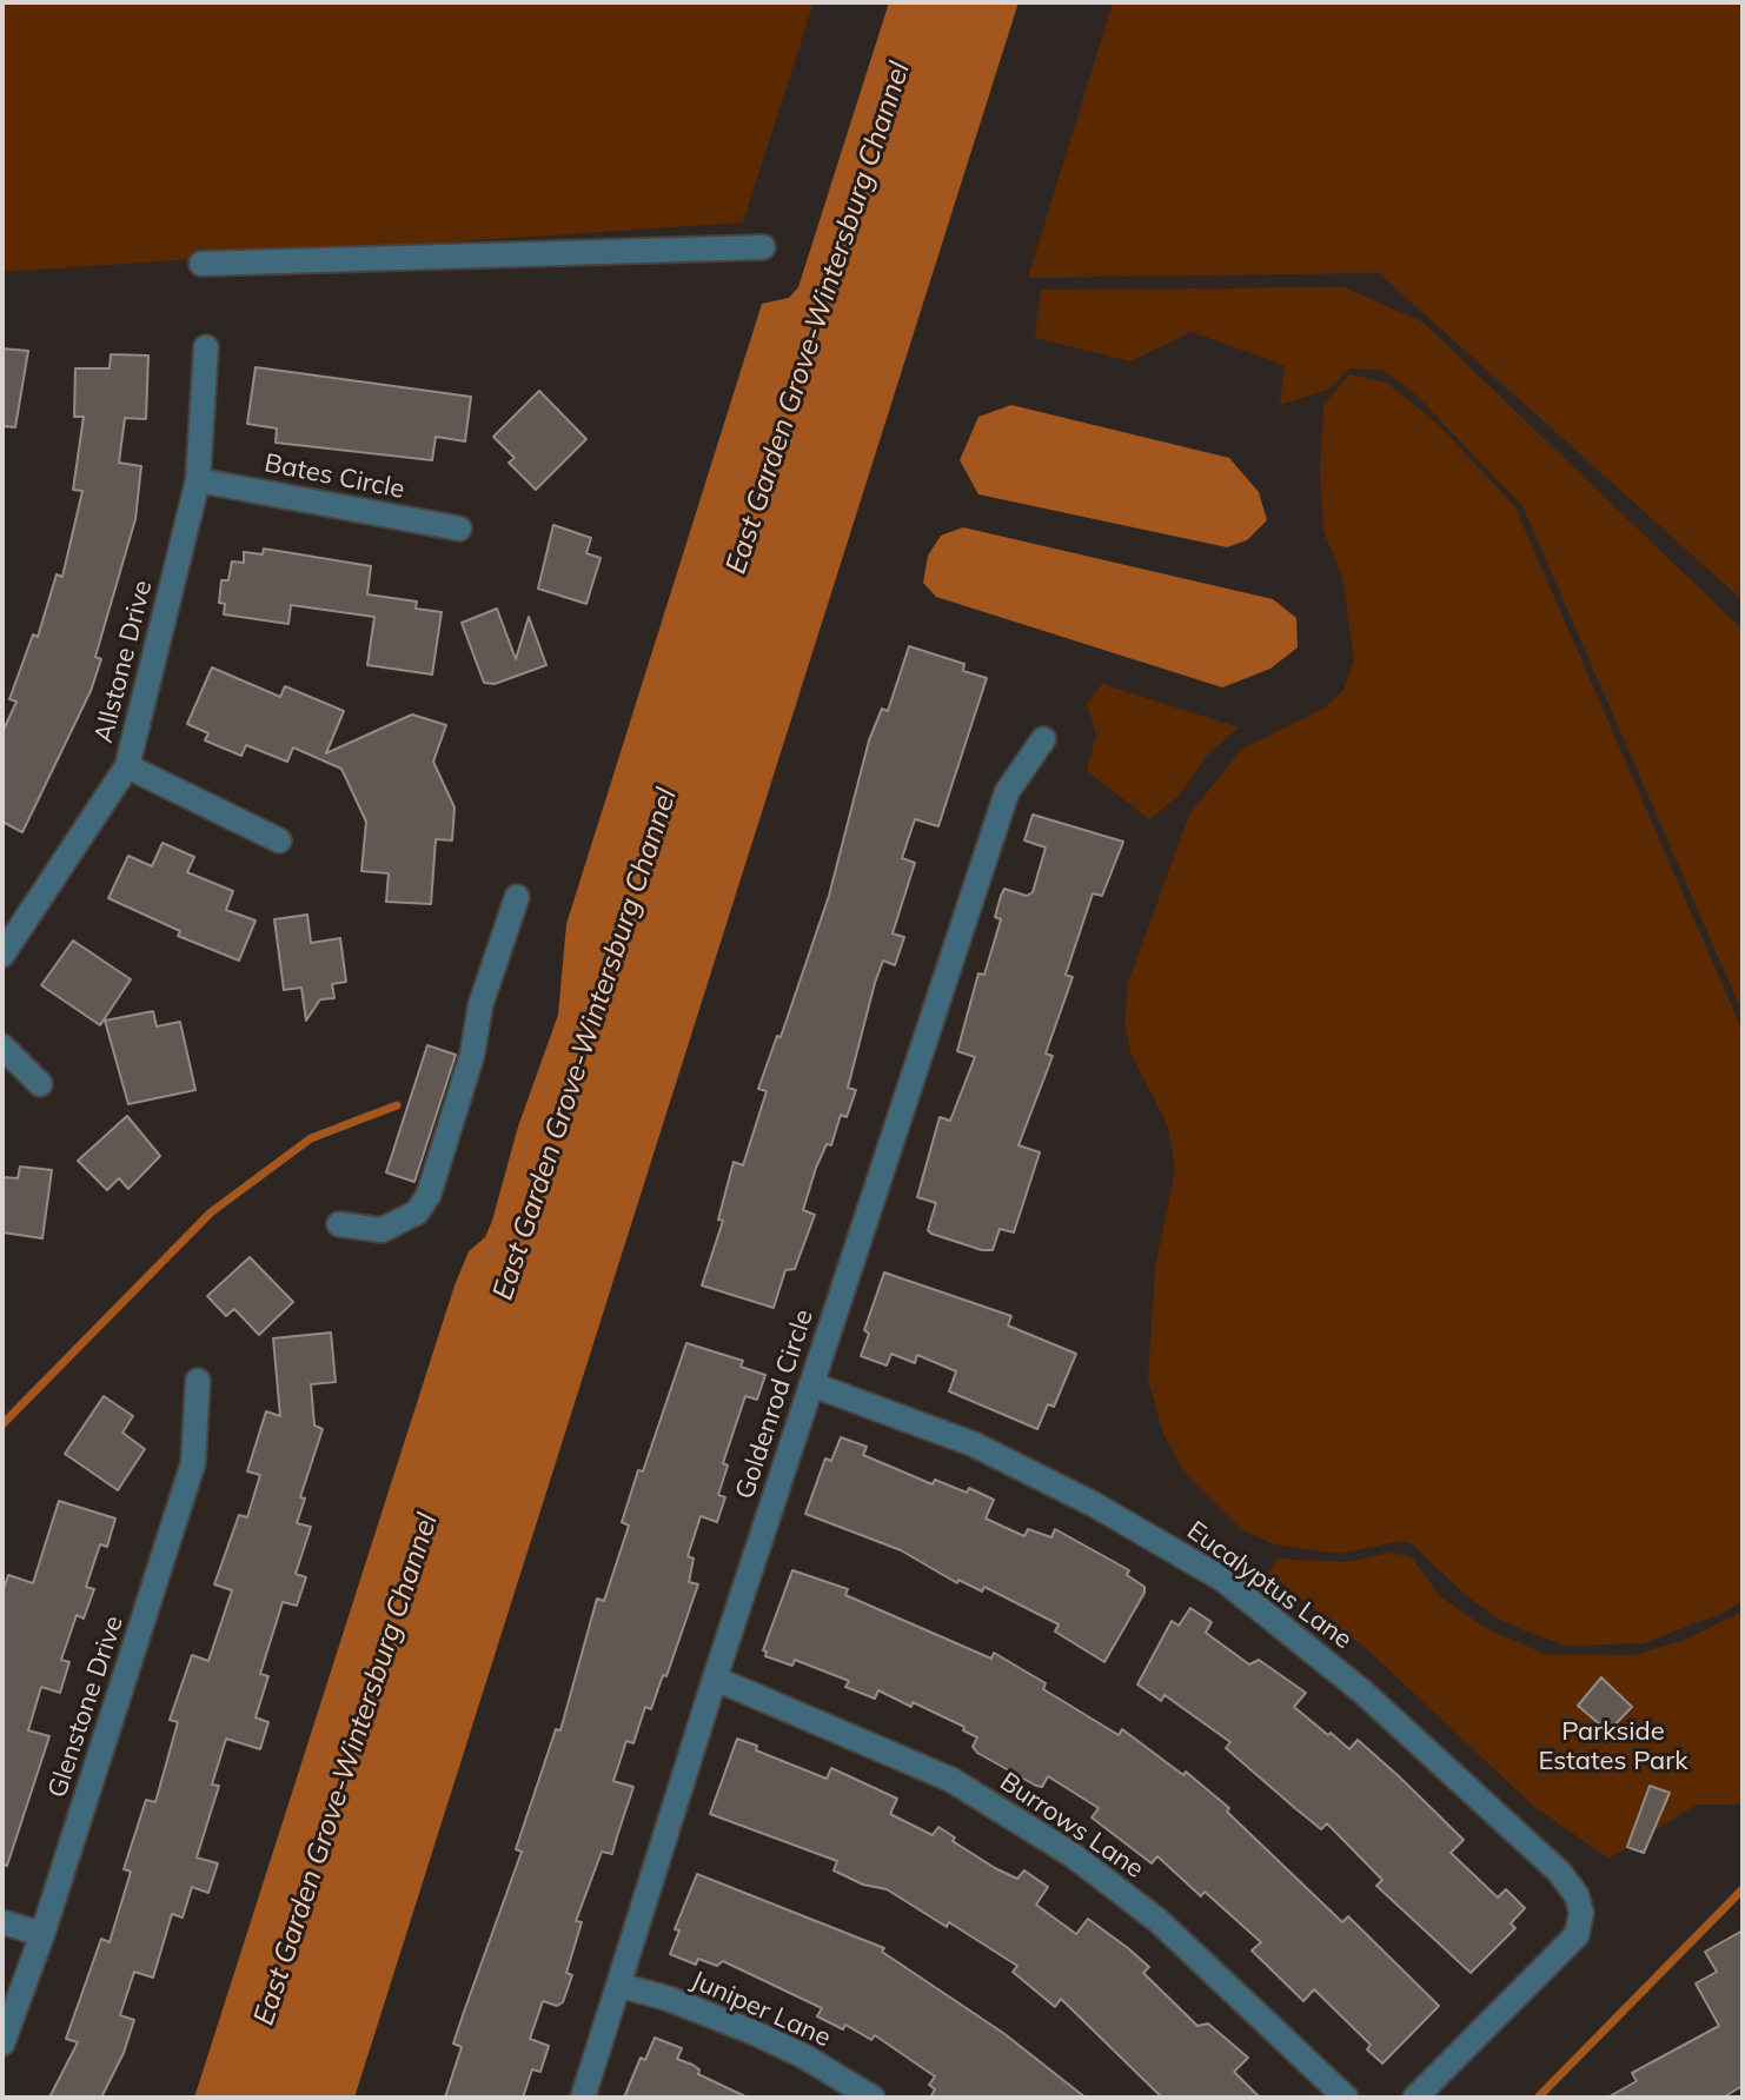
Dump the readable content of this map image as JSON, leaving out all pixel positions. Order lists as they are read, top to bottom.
{
  "streets": {
    "street": [
      "Bates Circle",
      "Allstone Drive",
      "Goldenrod Circle",
      "Eucalyptus Lane",
      "Glenstone Drive",
      "Burrows Lane",
      "Juniper Lane"
    ]
  },
  "crossings": [
    ["Bates Circle", "Allstone Drive"],
    ["Goldenrod Circle", "Eucalyptus Lane"],
    ["Goldenrod Circle", "Burrows Lane"],
    ["Goldenrod Circle", "Juniper Lane"]
  ],
  "water": ["East Garden Grove-Wintersburg Channel"],
  "parks": ["Parkside Estates Park"]
}
